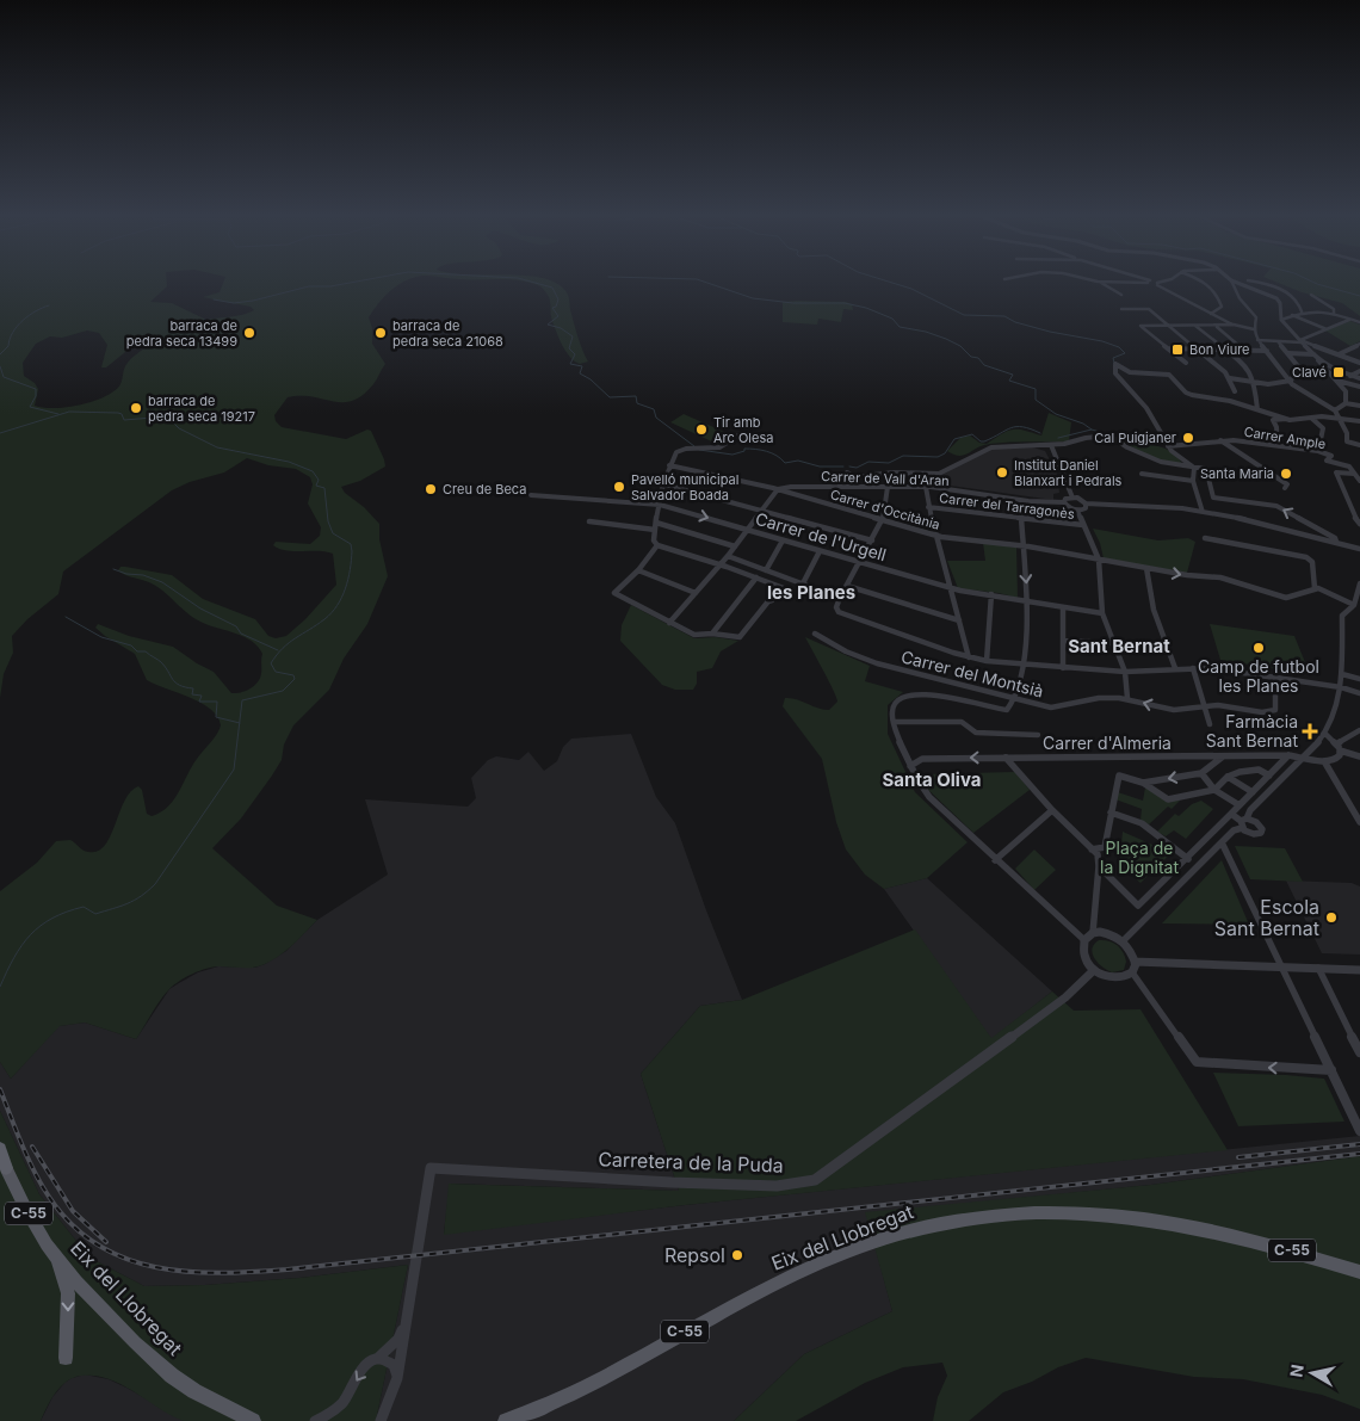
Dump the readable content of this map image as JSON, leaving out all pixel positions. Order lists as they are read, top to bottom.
{
  "streets": {
    "highway": ["C-55", "Eix del Llobregat"],
    "street": [
      "Carrer Ample",
      "Carrer de Vall d'Aran",
      "Carrer del Tarragonès",
      "Carrer d'Occitània",
      "Carrer de l'Urgell",
      "Carrer del Montsià",
      "Carrer d'Almeria",
      "Carretera de la Puda"
    ]
  },
  "crossings": [
    ["Carrer de Vall d'Aran", "Carrer d'Occitània"]
  ],
  "districts": ["les Planes", "Sant Bernat", "Santa Oliva"],
  "parks": ["Plaça de la Dignitat"],
  "places": {
    "other": [
      "barraca de pedra seca 13499",
      "barraca de pedra seca 21068",
      "barraca de pedra seca 19217",
      "Tir amb Arc Olesa",
      "Cal Puigjaner",
      "Institut Daniel Blanxart i Pedrals",
      "Santa Maria",
      "Pavelló municipal Salvador Boada",
      "Creu de Beca",
      "Camp de futbol les Planes",
      "Escola Sant Bernat",
      "Repsol"
    ],
    "transit": ["Bon Viure", "Clavé"],
    "health": ["Farmàcia Sant Bernat"]
  },
  "north": "left"
}
